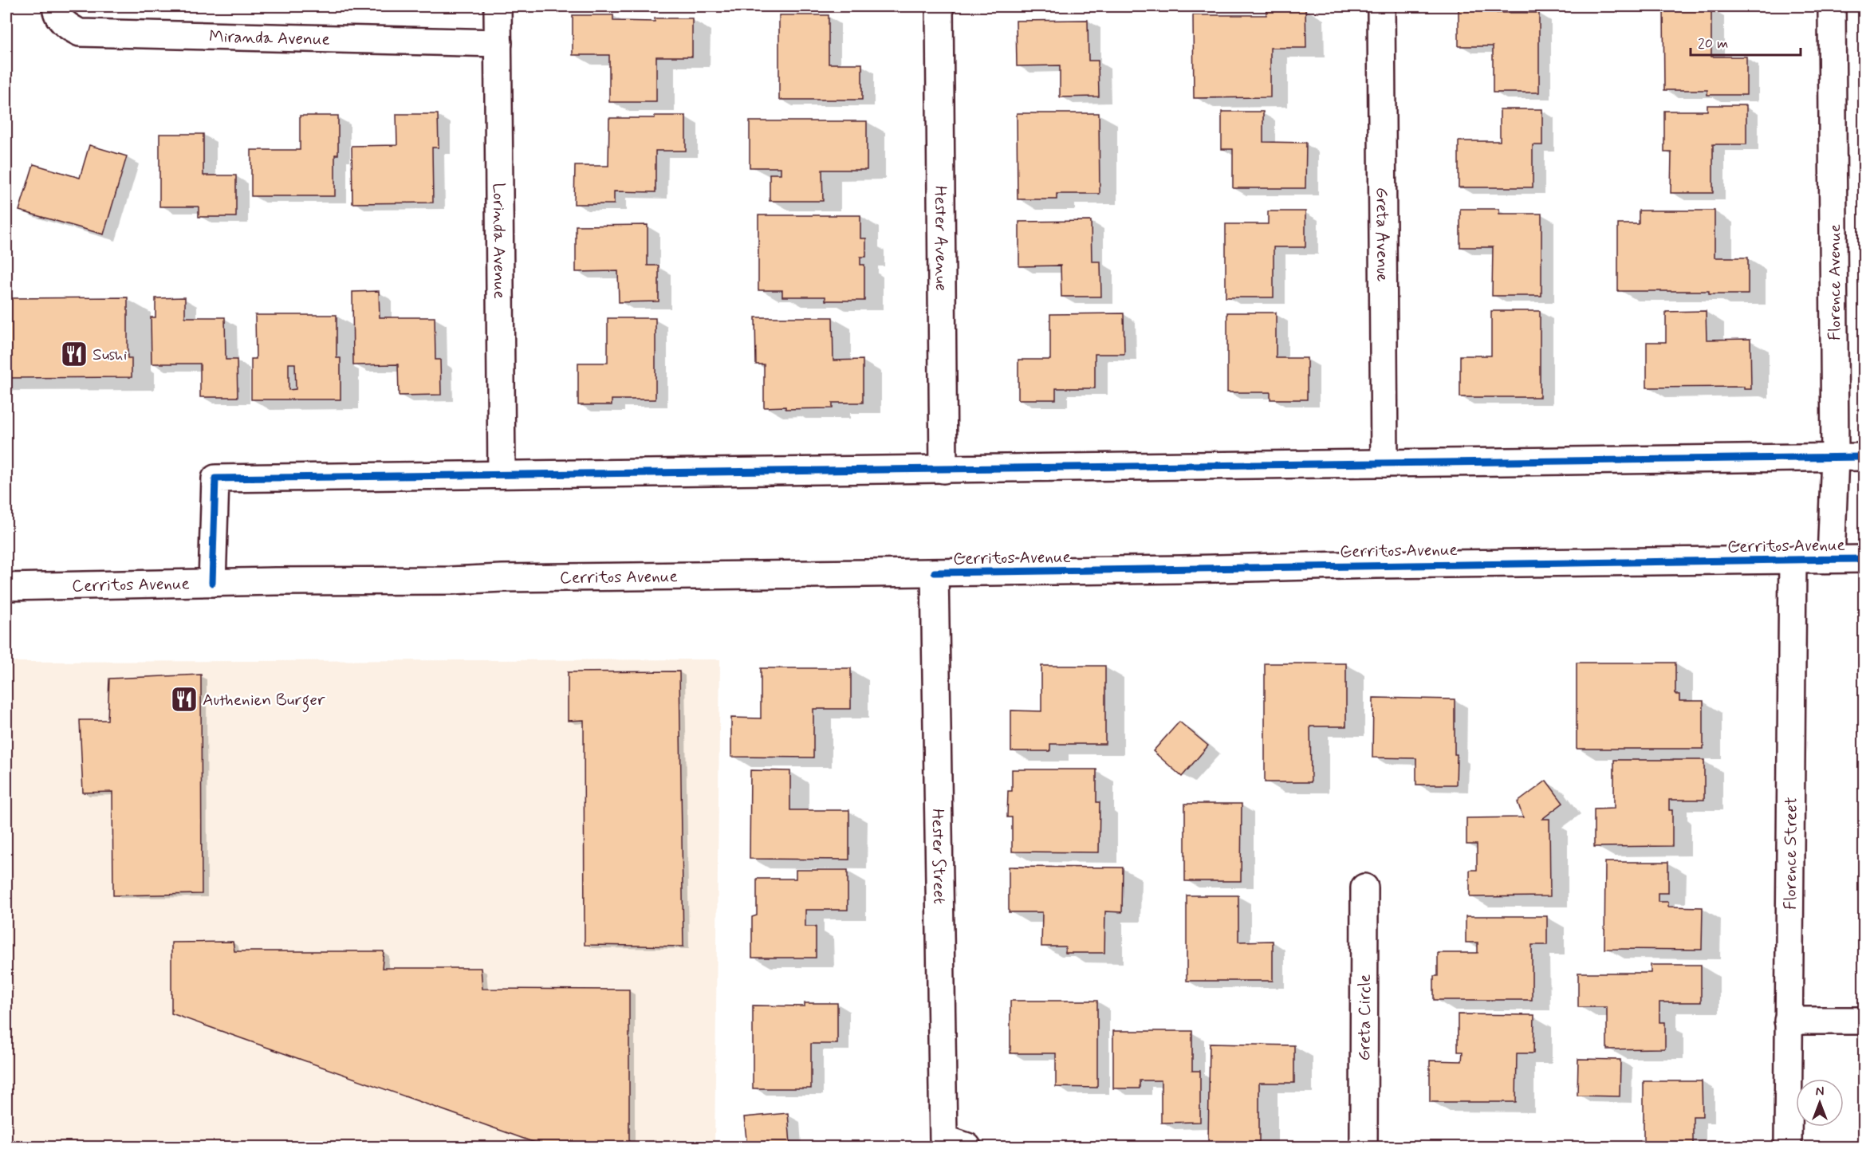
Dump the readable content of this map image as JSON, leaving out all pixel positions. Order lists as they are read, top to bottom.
{
  "streets": {
    "street": [
      "Miranda Avenue",
      "Greta Avenue",
      "Hester Avenue",
      "Lorinda Avenue",
      "Florence Avenue",
      "Cerritos Avenue",
      "Florence Street",
      "Hester Street",
      "Greta Circle"
    ]
  },
  "crossings": [
    ["Miranda Avenue", "Lorinda Avenue"],
    ["Florence Avenue", "Cerritos Avenue"],
    ["Cerritos Avenue", "Florence Street"],
    ["Cerritos Avenue", "Hester Street"]
  ],
  "places": {
    "restaurant": ["Sushi", "Authenien Burger"]
  },
  "scale_bar": "20 m",
  "north": "top"
}
